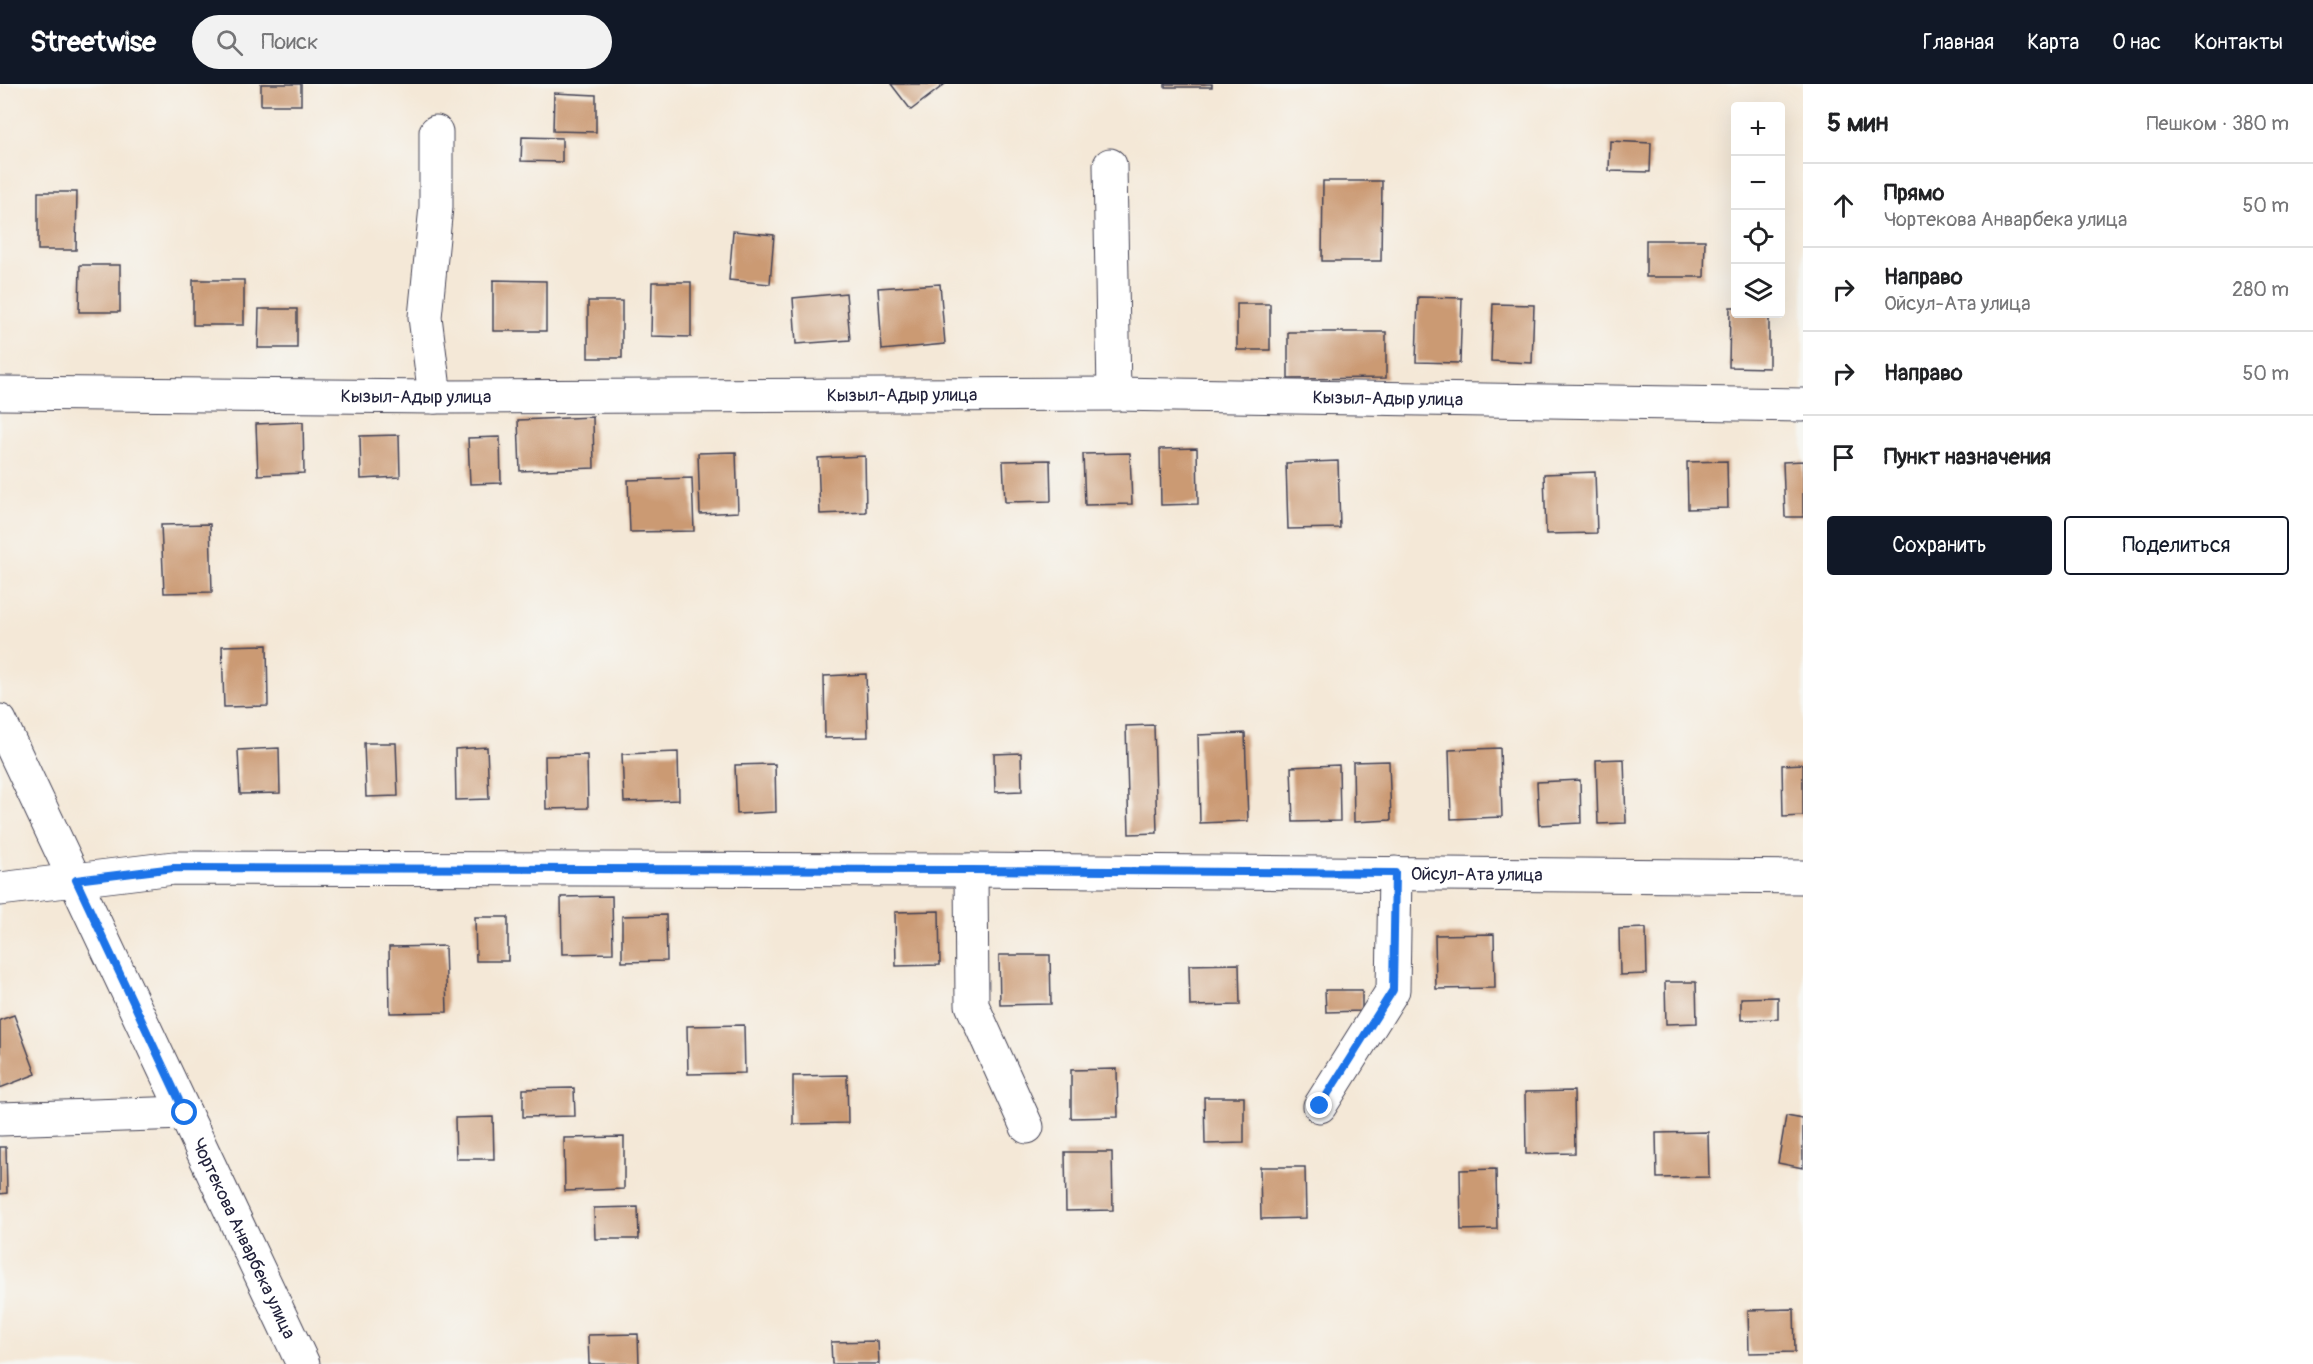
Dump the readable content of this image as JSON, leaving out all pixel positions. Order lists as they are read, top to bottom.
{
  "streets": {
    "street": ["Кызыл-Адыр улица", "Ойсул-Ата улица", "Чортекова Анварбека улица"]
  },
  "crossings": [
    ["Ойсул-Ата улица", "Чортекова Анварбека улица"]
  ],
  "page": {
    "header": "Streetwise",
    "search": "Поиск",
    "nav": [
      "Главная",
      "Карта",
      "О нас",
      "Контакты"
    ],
    "heading": ["5 мин", "Пешком · 380 m"],
    "map_buttons": ["+", "−"],
    "list": [
      ["Прямо", "Чортекова Анварбека улица", "50 m"],
      ["Направо", "Ойсул-Ата улица", "280 m"],
      ["Направо", "50 m"],
      "Пункт назначения"
    ],
    "buttons": ["Сохранить", "Поделиться"]
  }
}
